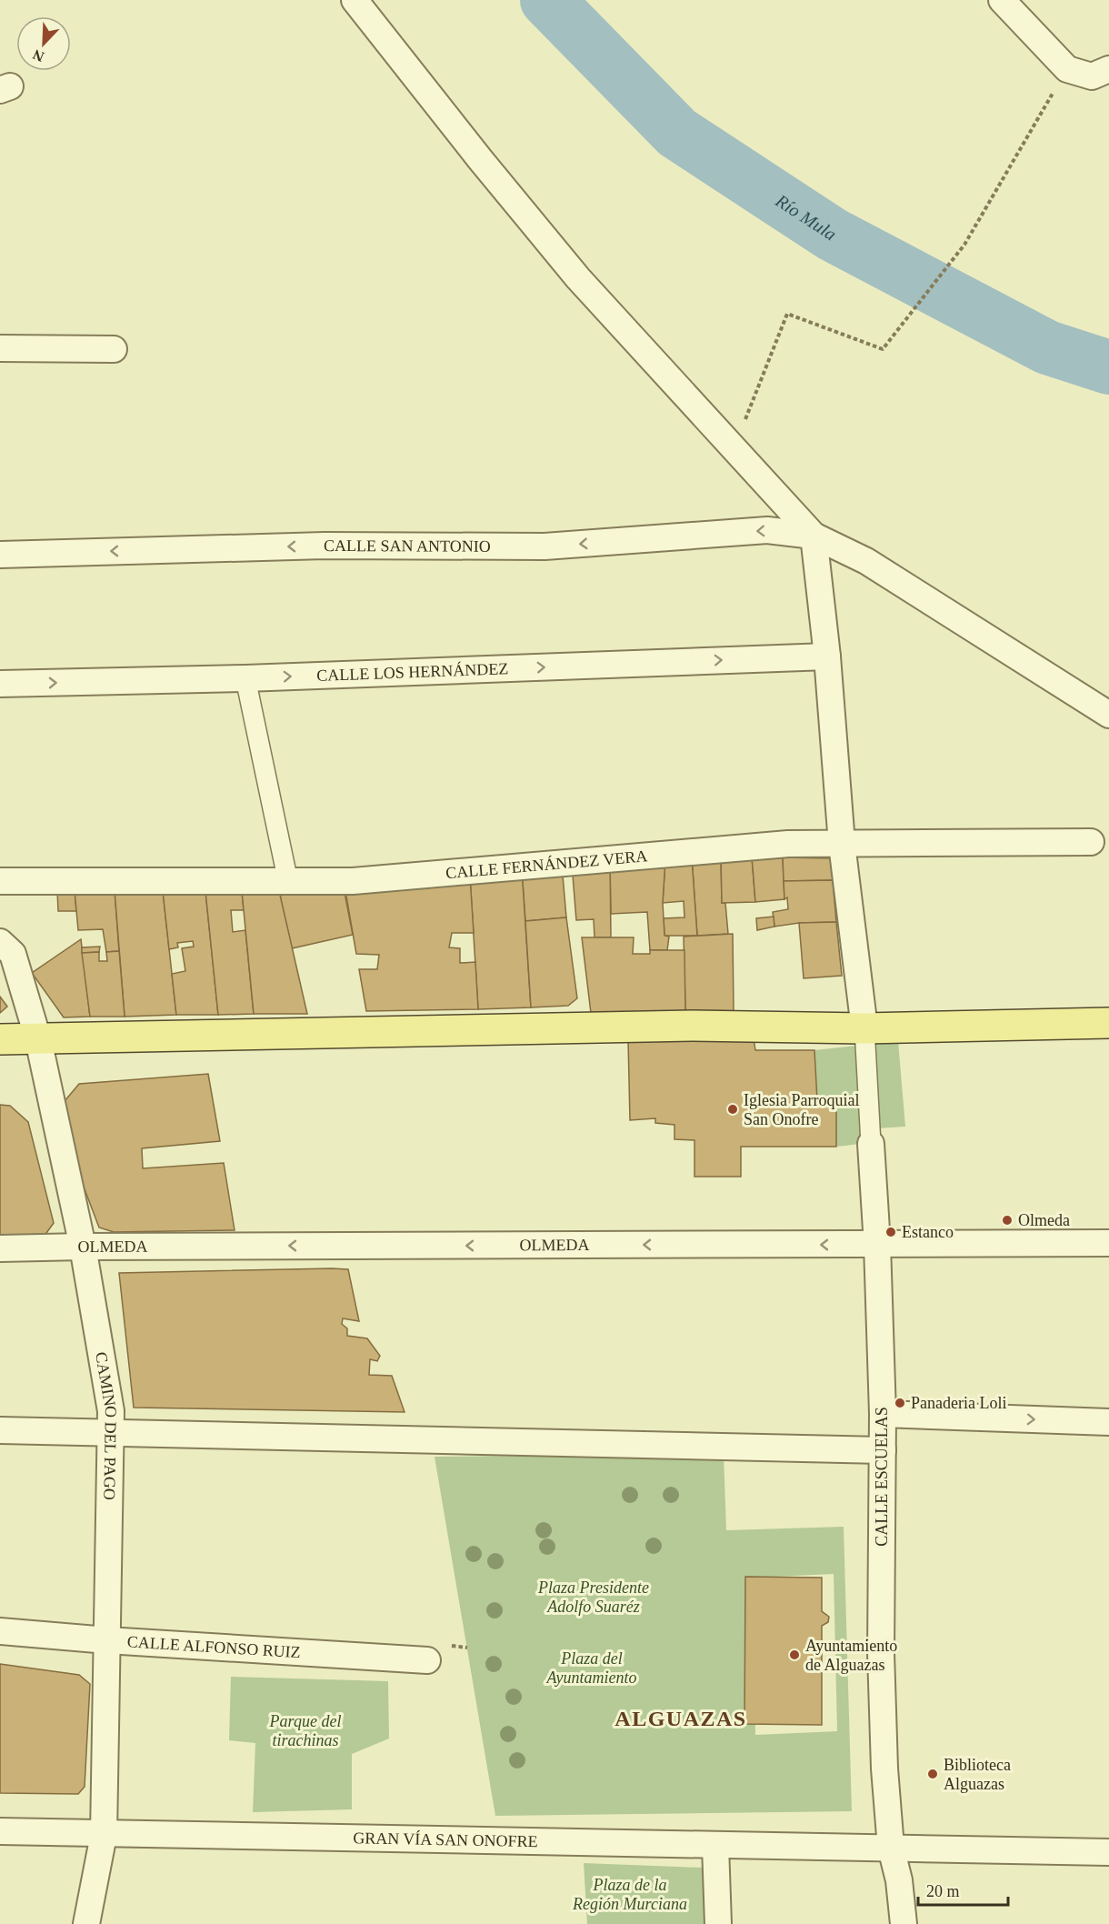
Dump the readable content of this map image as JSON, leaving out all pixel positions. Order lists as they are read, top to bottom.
{
  "streets": {
    "street": [
      "CALLE SAN ANTONIO",
      "CALLE LOS HERNÁNDEZ",
      "CALLE FERNÁNDEZ VERA",
      "OLMEDA",
      "CAMINO DEL PAGO",
      "CALLE ESCUELAS",
      "CALLE ALFONSO RUIZ",
      "GRAN VÍA SAN ONOFRE"
    ]
  },
  "crossings": [
    ["OLMEDA", "CAMINO DEL PAGO"],
    ["OLMEDA", "CALLE ESCUELAS"],
    ["CAMINO DEL PAGO", "CALLE ALFONSO RUIZ"],
    ["CAMINO DEL PAGO", "GRAN VÍA SAN ONOFRE"],
    ["CALLE ESCUELAS", "GRAN VÍA SAN ONOFRE"]
  ],
  "one_way": ["CALLE SAN ANTONIO", "CALLE LOS HERNÁNDEZ"],
  "districts": ["ALGUAZAS"],
  "water": ["Río Mula"],
  "parks": [
    "Plaza Presidente Adolfo Suaréz",
    "Plaza del Ayuntamiento",
    "Parque del tirachinas",
    "Plaza de la Región Murciana"
  ],
  "places": [
    "Iglesia Parroquial San Onofre",
    "Olmeda",
    "Estanco",
    "Panaderia Loli",
    "Ayuntamiento de Alguazas",
    "Biblioteca Alguazas"
  ],
  "scale_bar": "20 m",
  "north": "bottom left"
}
